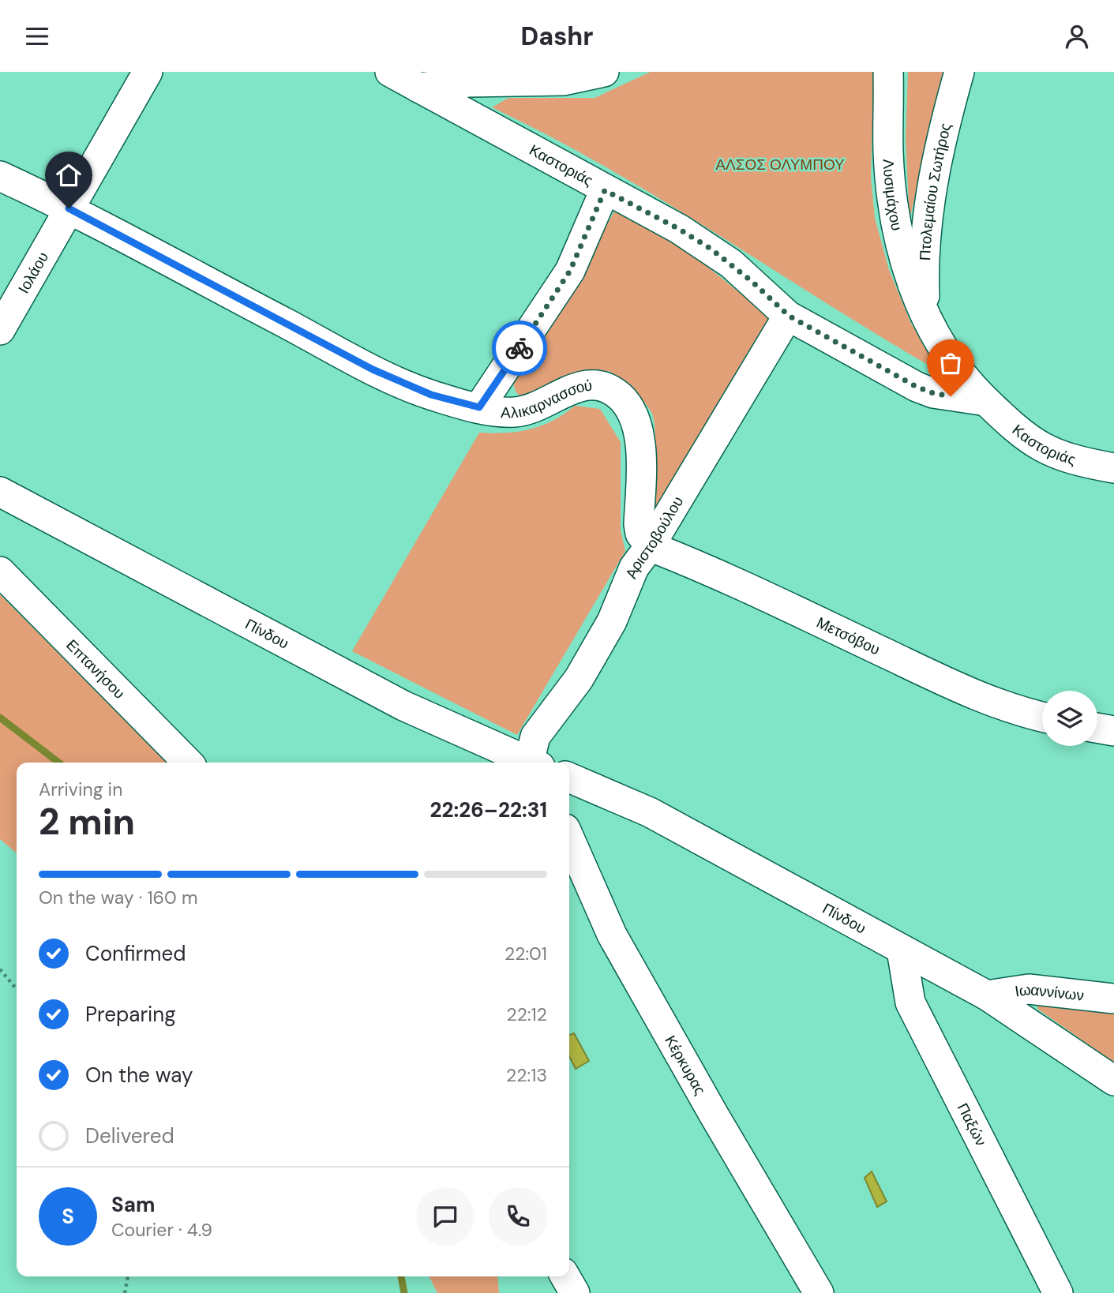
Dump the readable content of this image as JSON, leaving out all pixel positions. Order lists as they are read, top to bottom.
{
  "streets": {
    "street": [
      "Καστοριάς",
      "Πτολεμαίου Σωτήρος",
      "Λυσιμάχου",
      "Ιολάου",
      "Αλικαρνασσού",
      "Αριστοβούλου",
      "Πίνδου",
      "Μετσόβου",
      "Επτανήσου",
      "Ιωαννίνων",
      "Κέρκυρας",
      "Παξών"
    ]
  },
  "crossings": [
    ["Καστοριάς", "Πτολεμαίου Σωτήρος"],
    ["Καστοριάς", "Λυσιμάχου"],
    ["Καστοριάς", "Αριστοβούλου"],
    ["Πτολεμαίου Σωτήρος", "Λυσιμάχου"],
    ["Ιολάου", "Αλικαρνασσού"],
    ["Αλικαρνασσού", "Αριστοβούλου"],
    ["Αλικαρνασσού", "Μετσόβου"],
    ["Αριστοβούλου", "Μετσόβου"],
    ["Πίνδου", "Ιωαννίνων"],
    ["Πίνδου", "Παξών"]
  ],
  "parks": ["ΑΛΣΟΣ ΟΛΥΜΠΟΥ"],
  "page": {
    "header": "Dashr",
    "heading": ["2 min", "Arriving in", "22:26–22:31"],
    "panel": ["Sam", "Courier · 4.9"],
    "bar": "On the way · 160 m",
    "list": [
      ["Confirmed", "22:01"],
      ["Preparing", "22:12"],
      ["On the way", "22:13"],
      "Delivered"
    ],
    "round": "S"
  }
}
